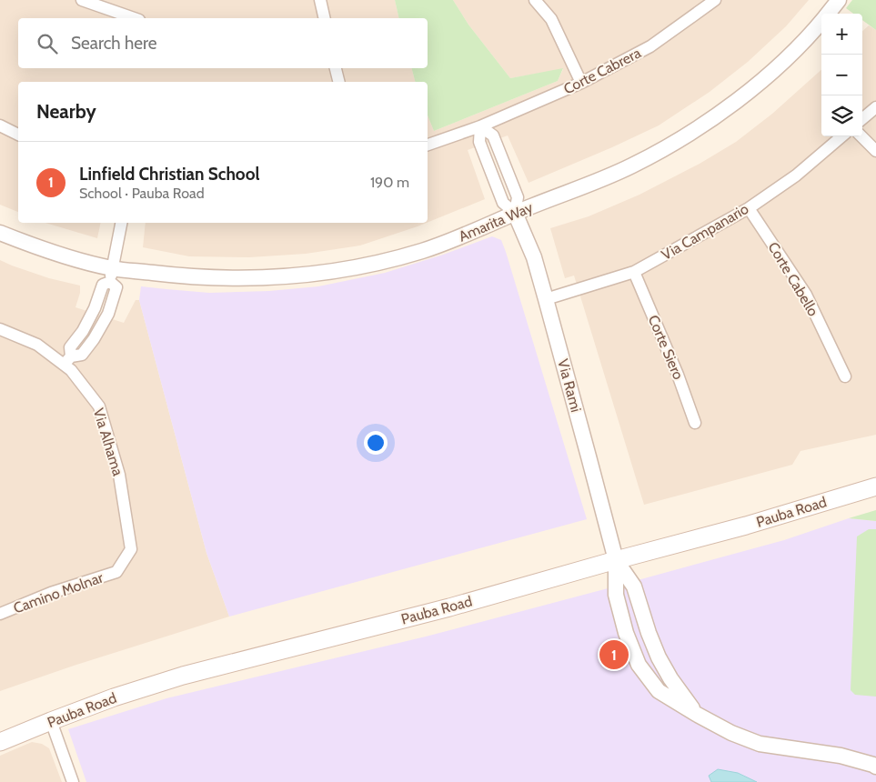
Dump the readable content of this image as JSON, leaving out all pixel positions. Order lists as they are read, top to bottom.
{
  "streets": {
    "main road": ["Pauba Road"],
    "street": [
      "Corte Cabrera",
      "Amarita Way",
      "Via Campanario",
      "Corte Cabello",
      "Corte Siero",
      "Via Rami",
      "Via Alhama",
      "Camino Molnar"
    ]
  },
  "crossings": [
    ["Corte Cabrera", "Via Rami"],
    ["Amarita Way", "Via Rami"],
    ["Via Campanario", "Corte Cabello"],
    ["Via Campanario", "Corte Siero"],
    ["Via Campanario", "Via Rami"],
    ["Via Rami", "Pauba Road"],
    ["Via Alhama", "Camino Molnar"]
  ],
  "page": {
    "map_buttons": ["+", "−"],
    "search": "Search here",
    "heading": "Nearby",
    "list": [
      {
        "mark": "1",
        "name": "Linfield Christian School",
        "note": "School · Pauba Road",
        "value": "190 m"
      }
    ],
    "pins": "1"
  }
}
